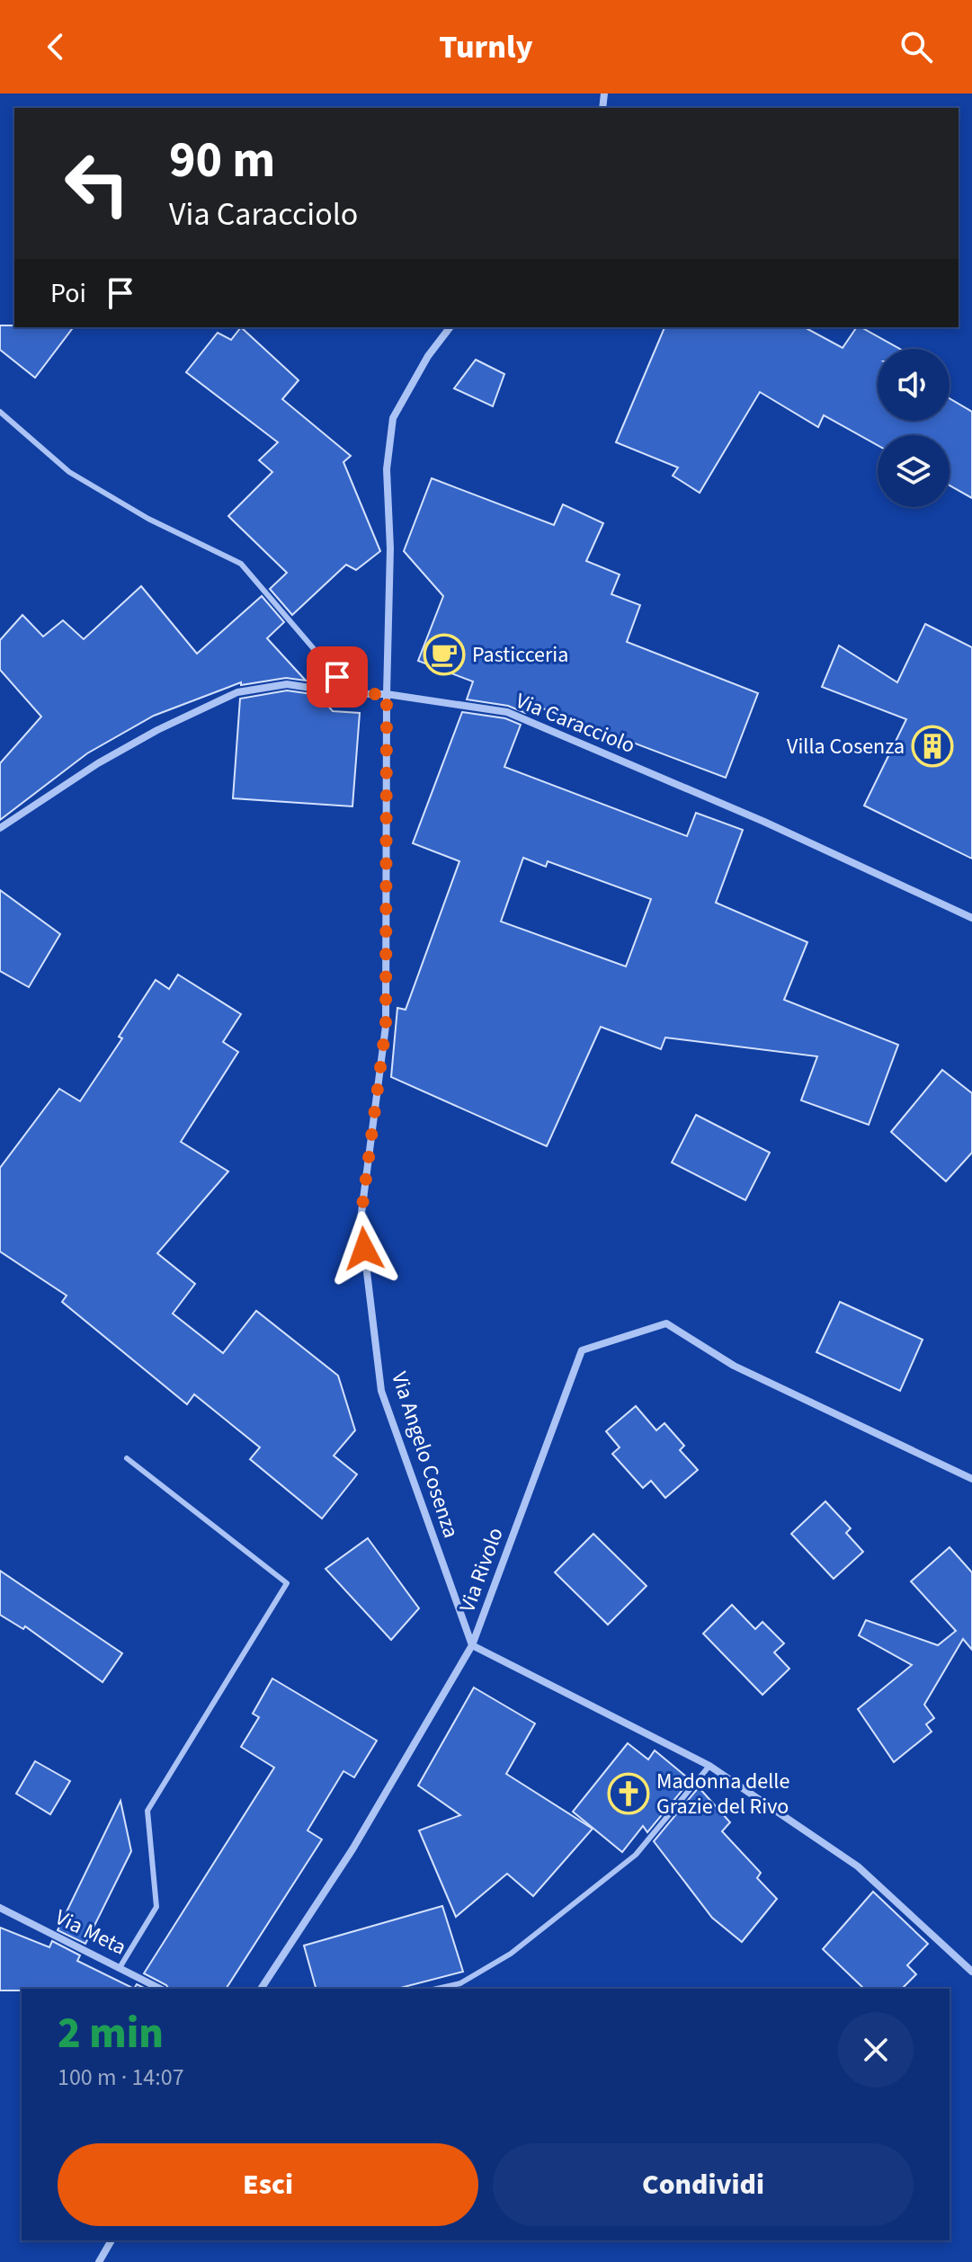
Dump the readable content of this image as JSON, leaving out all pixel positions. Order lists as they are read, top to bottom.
{
  "streets": {
    "street": [
      "Via Caracciolo",
      "Via Angelo Cosenza",
      "Via Rivolo",
      "Via Meta"
    ]
  },
  "crossings": [
    ["Via Caracciolo", "Via Angelo Cosenza"],
    ["Via Angelo Cosenza", "Via Rivolo"]
  ],
  "places": {
    "cafe": ["Pasticceria"],
    "building": ["Villa Cosenza"],
    "church": ["Madonna delle Grazie del Rivo"]
  },
  "page": {
    "header": "Turnly",
    "turn": ["90 m", "Via Caracciolo"],
    "then": "Poi",
    "heading": ["2 min", "100 m · 14:07"],
    "buttons": ["Esci", "Condividi"]
  }
}
